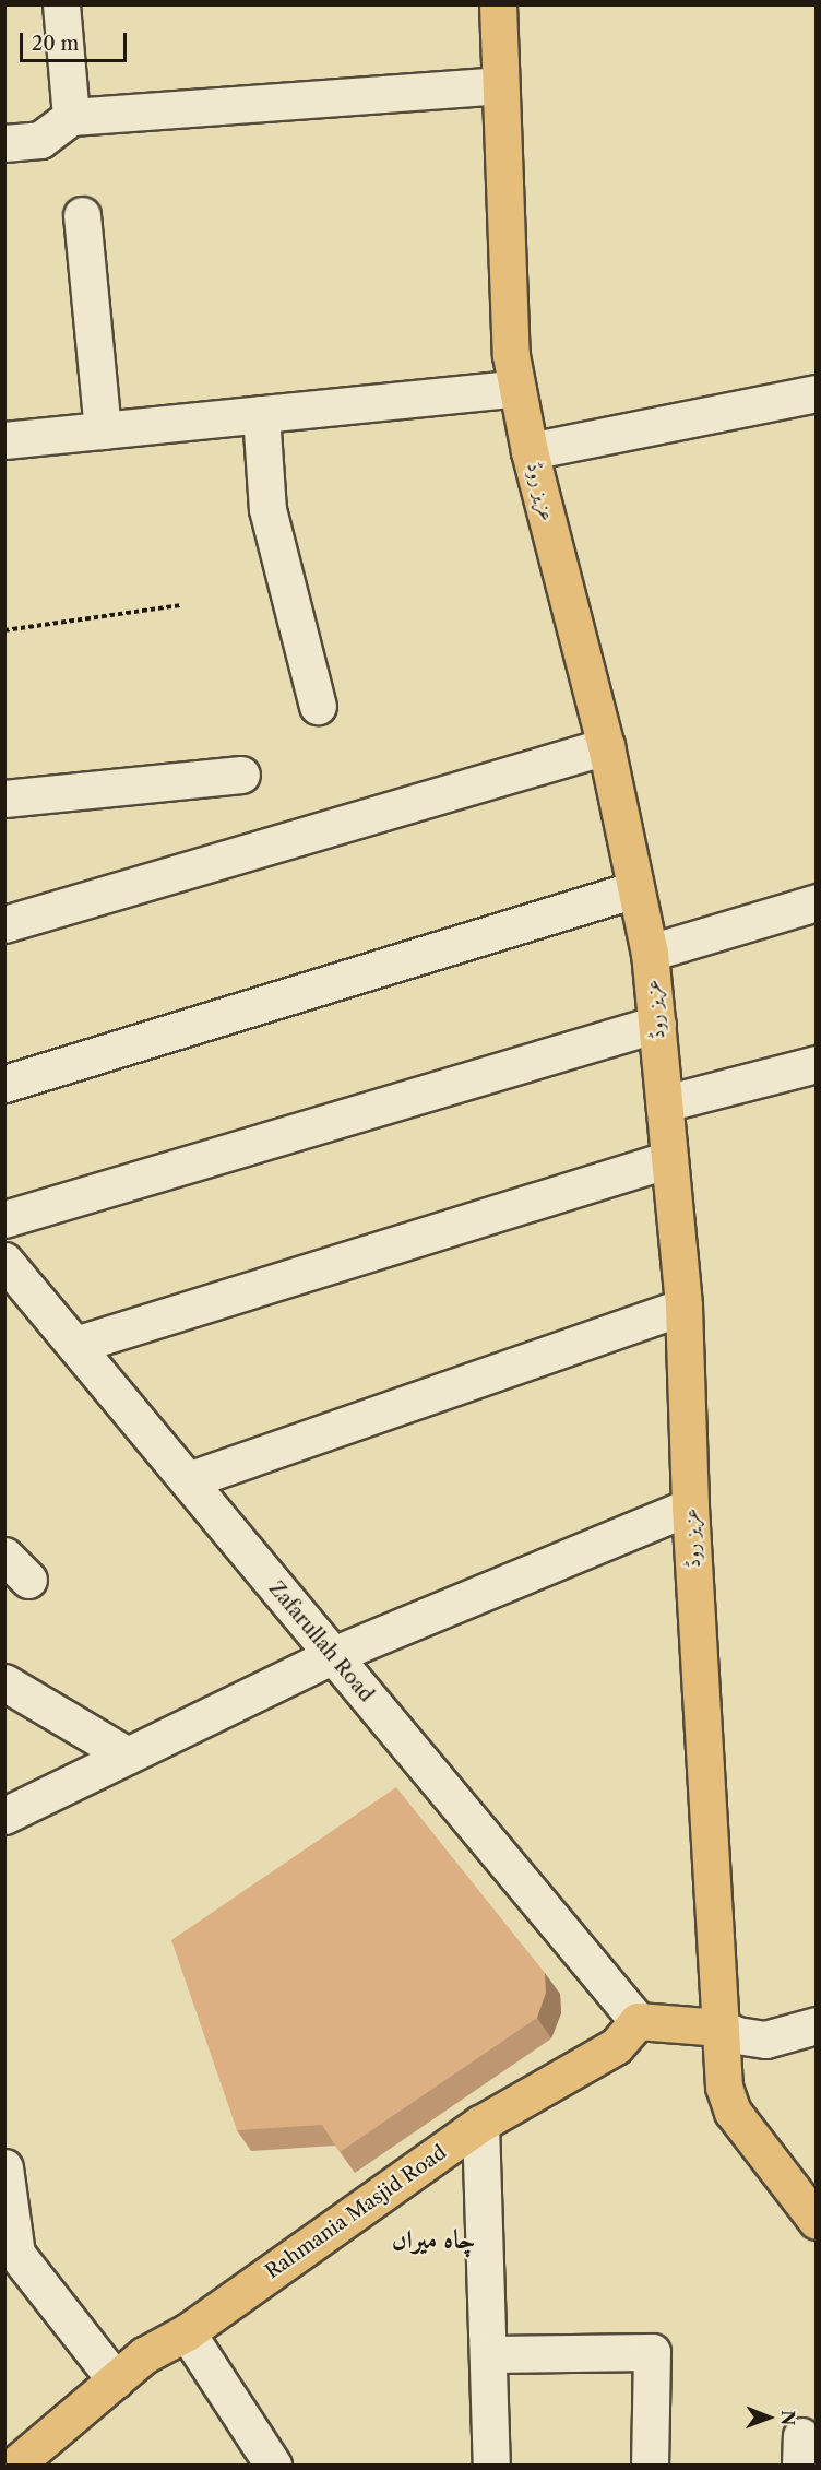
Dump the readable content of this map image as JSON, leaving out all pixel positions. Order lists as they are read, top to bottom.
{
  "streets": {
    "main road": ["عزیز روڈ", "Rahmania Masjid Road"],
    "street": ["Zafarullah Road"]
  },
  "crossings": [
    ["Zafarullah Road", "Rahmania Masjid Road"]
  ],
  "districts": ["چاہ میراں"],
  "scale_bar": "20 m",
  "north": "right"
}
